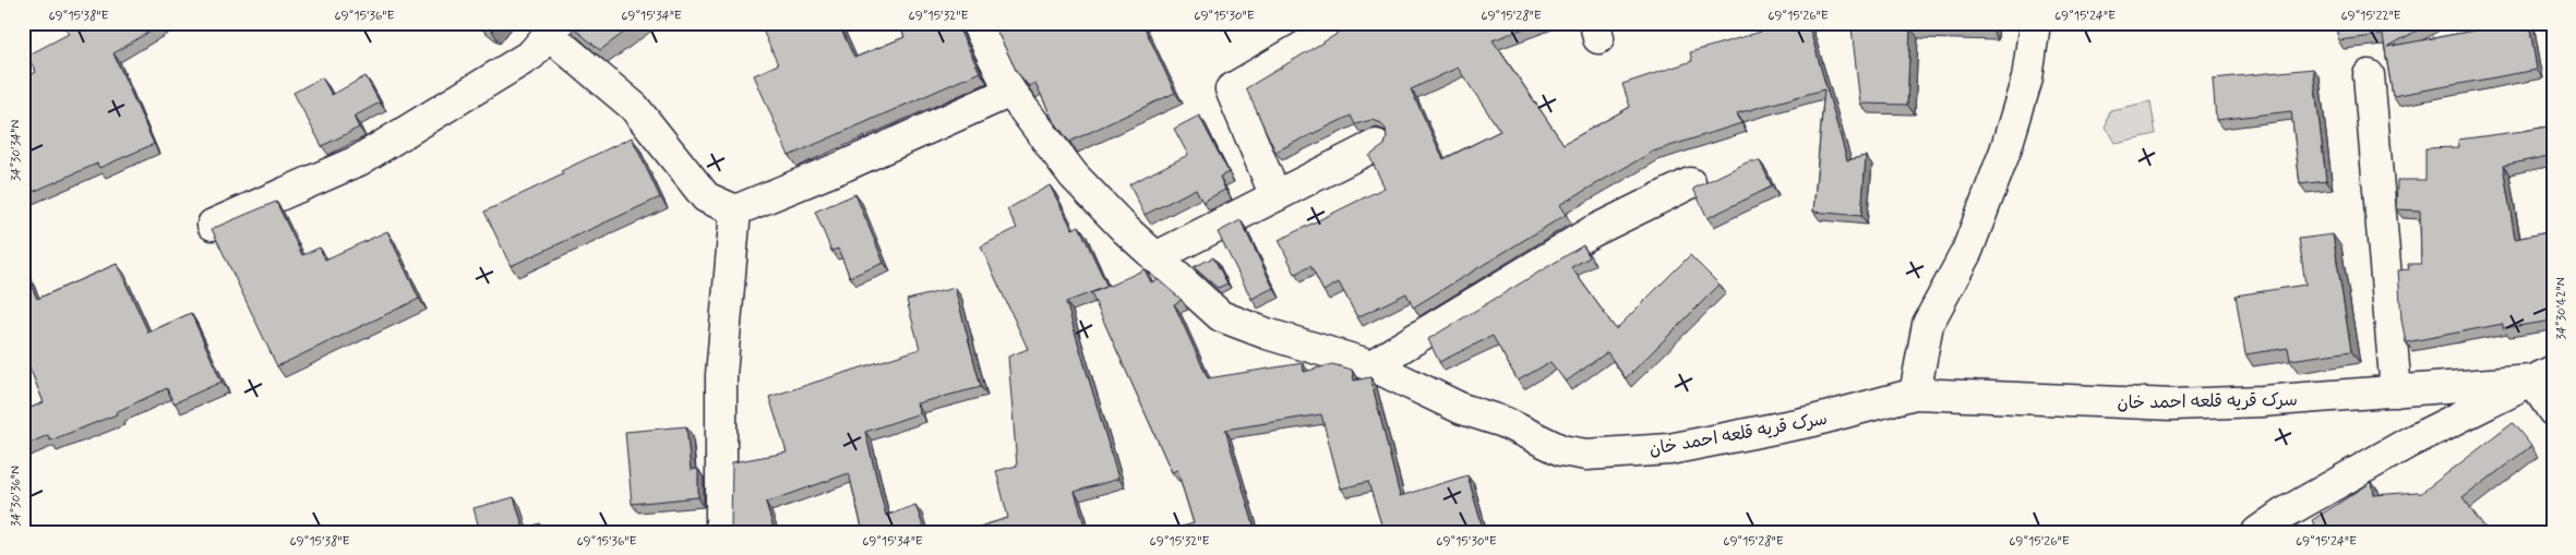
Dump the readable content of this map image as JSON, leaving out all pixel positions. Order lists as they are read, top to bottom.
{
  "streets": {
    "street": ["سرک قریه قلعه احمد خان"]
  },
  "coordinates": [
    "69°15'38\"E",
    "69°15'36\"E",
    "69°15'34\"E",
    "69°15'32\"E",
    "69°15'30\"E",
    "69°15'28\"E",
    "69°15'26\"E",
    "69°15'24\"E",
    "69°15'22\"E",
    "34°30'34\"N",
    "34°30'42\"N",
    "34°30'36\"N"
  ]
}
